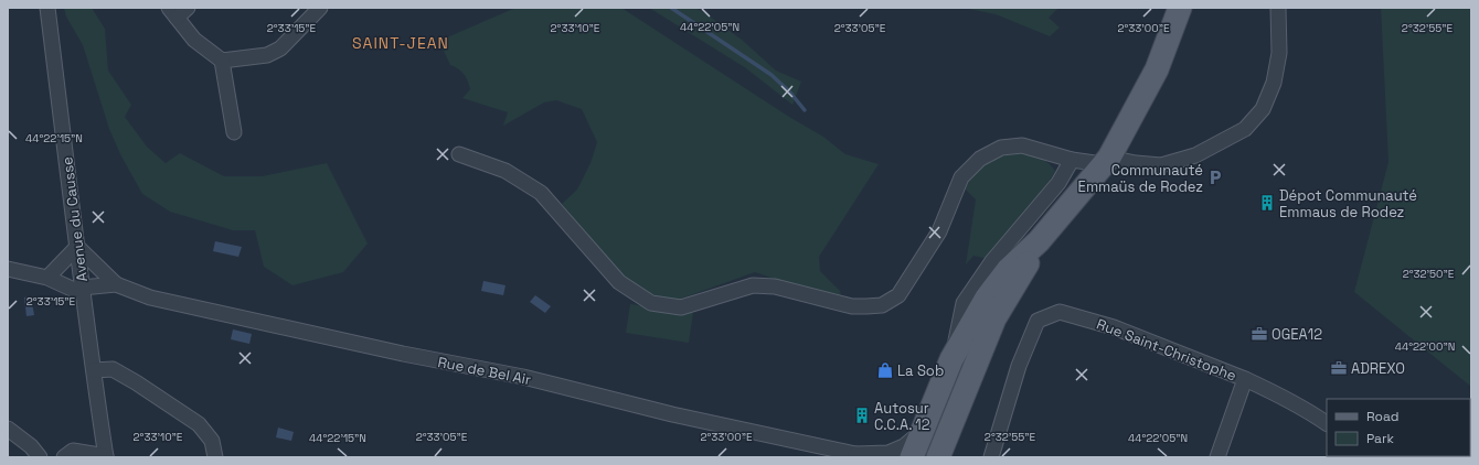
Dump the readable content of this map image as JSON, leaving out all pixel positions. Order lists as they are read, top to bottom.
{
  "streets": {
    "street": ["Avenue du Causse", "Rue Saint-Christophe", "Rue de Bel Air"]
  },
  "crossings": [
    ["Avenue du Causse", "Rue de Bel Air"]
  ],
  "districts": ["SAINT-JEAN"],
  "places": {
    "parking": ["Communauté Emmaüs de Rodez"],
    "building": ["Dépot Communauté Emmaus de Rodez", "Autosur C.C.A. 12"],
    "office": ["OGEA12", "ADREXO"],
    "shop": ["La Sob"]
  },
  "legend": ["Road", "Park"],
  "coordinates": [
    "44°22'05\"N",
    "2°33'15\"E",
    "2°33'00\"E",
    "2°32'55\"E",
    "2°33'10\"E",
    "2°33'05\"E",
    "44°22'15\"N",
    "2°32'50\"E",
    "44°22'00\"N"
  ]
}
